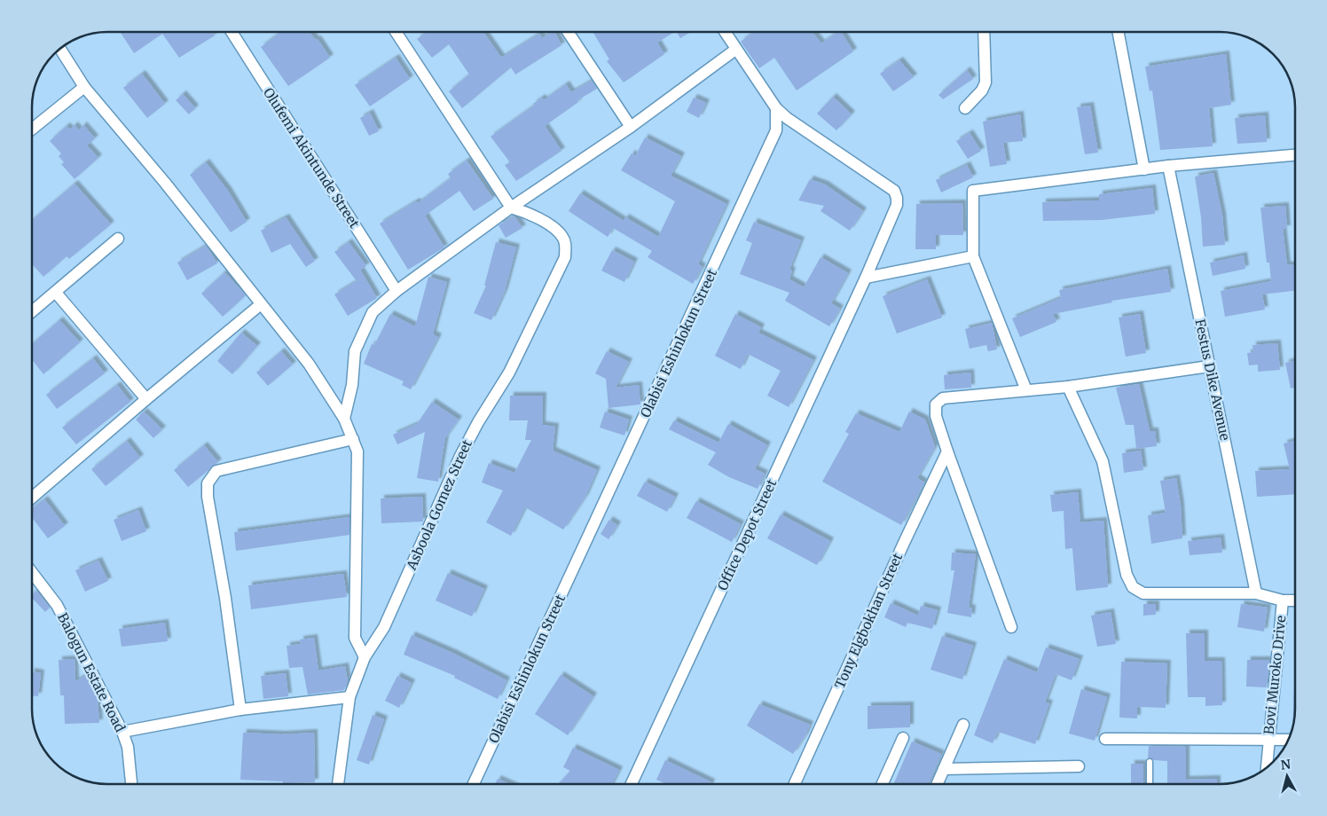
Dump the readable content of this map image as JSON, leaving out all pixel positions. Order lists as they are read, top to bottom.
{
  "streets": {
    "street": [
      "Olufemi Akintunde Street",
      "Olabisi Eshinlokun Street",
      "Festus Dike Avenue",
      "Asboola Gomez Street",
      "Office Depot Street",
      "Tony Elgbokhan Street",
      "Balogun Estate Road",
      "Bovi Muroko Drive"
    ]
  },
  "north": "top"
}
